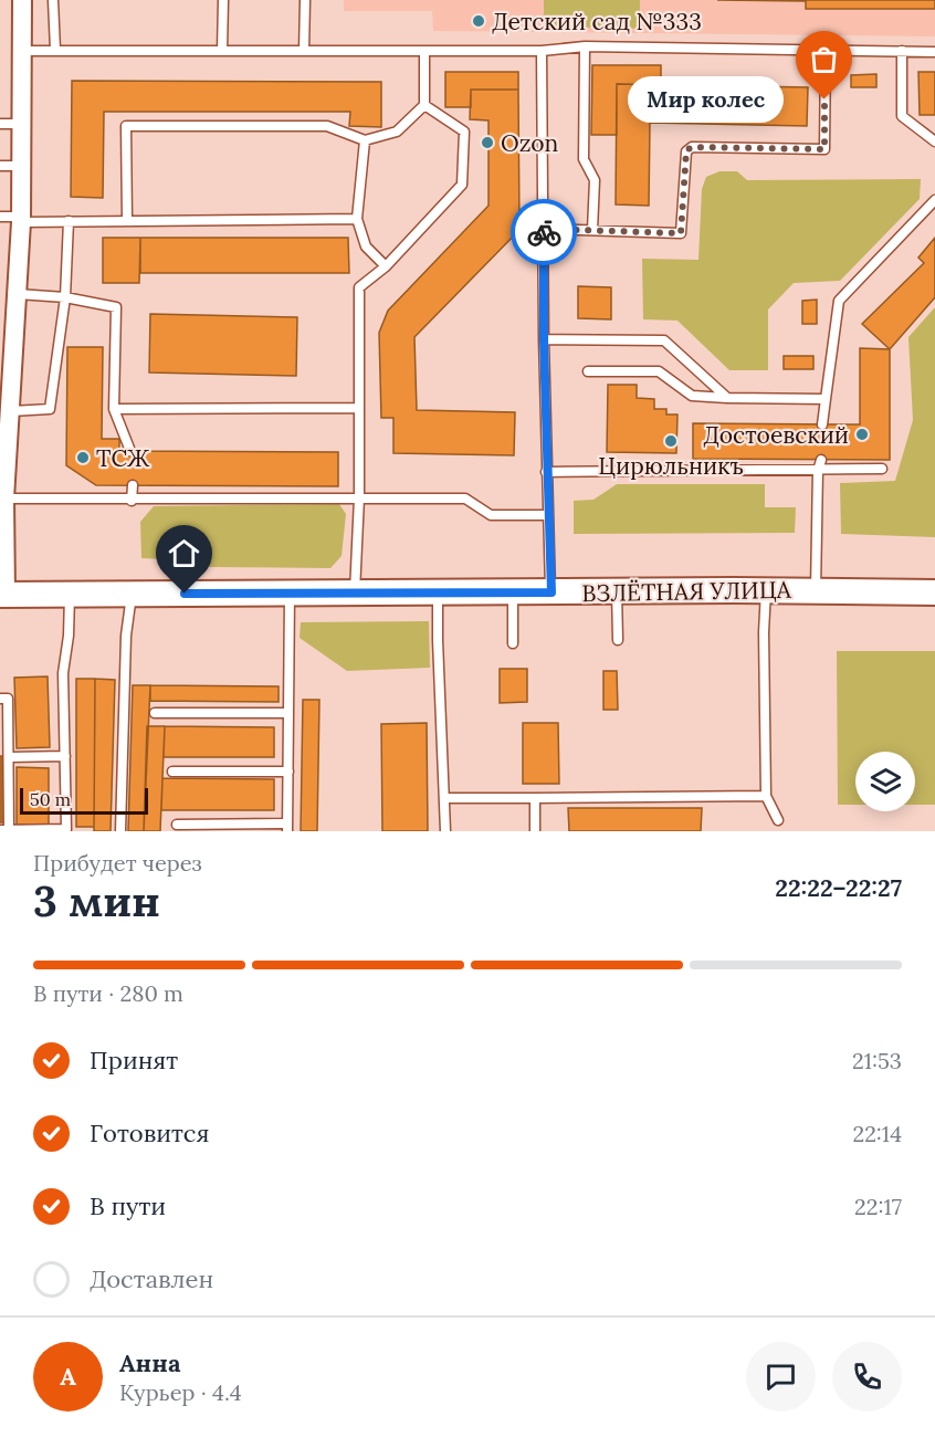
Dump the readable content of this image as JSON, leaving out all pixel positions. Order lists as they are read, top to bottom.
{
  "streets": {
    "main road": ["ВЗЛЁТНАЯ УЛИЦА"]
  },
  "places": [
    "Детский сад №333",
    "Мир колес",
    "Ozon",
    "Достоевский",
    "Цирюльникъ",
    "ТСЖ"
  ],
  "scale_bar": "50 m",
  "page": {
    "bubble": "Мир колес",
    "scale": "50 m",
    "heading": ["3 мин", "Прибудет через", "22:22–22:27"],
    "panel": ["Анна", "Курьер · 4.4"],
    "bar": "В пути · 280 m",
    "list": [
      ["Принят", "21:53"],
      ["Готовится", "22:14"],
      ["В пути", "22:17"],
      "Доставлен"
    ],
    "round": "А"
  }
}
